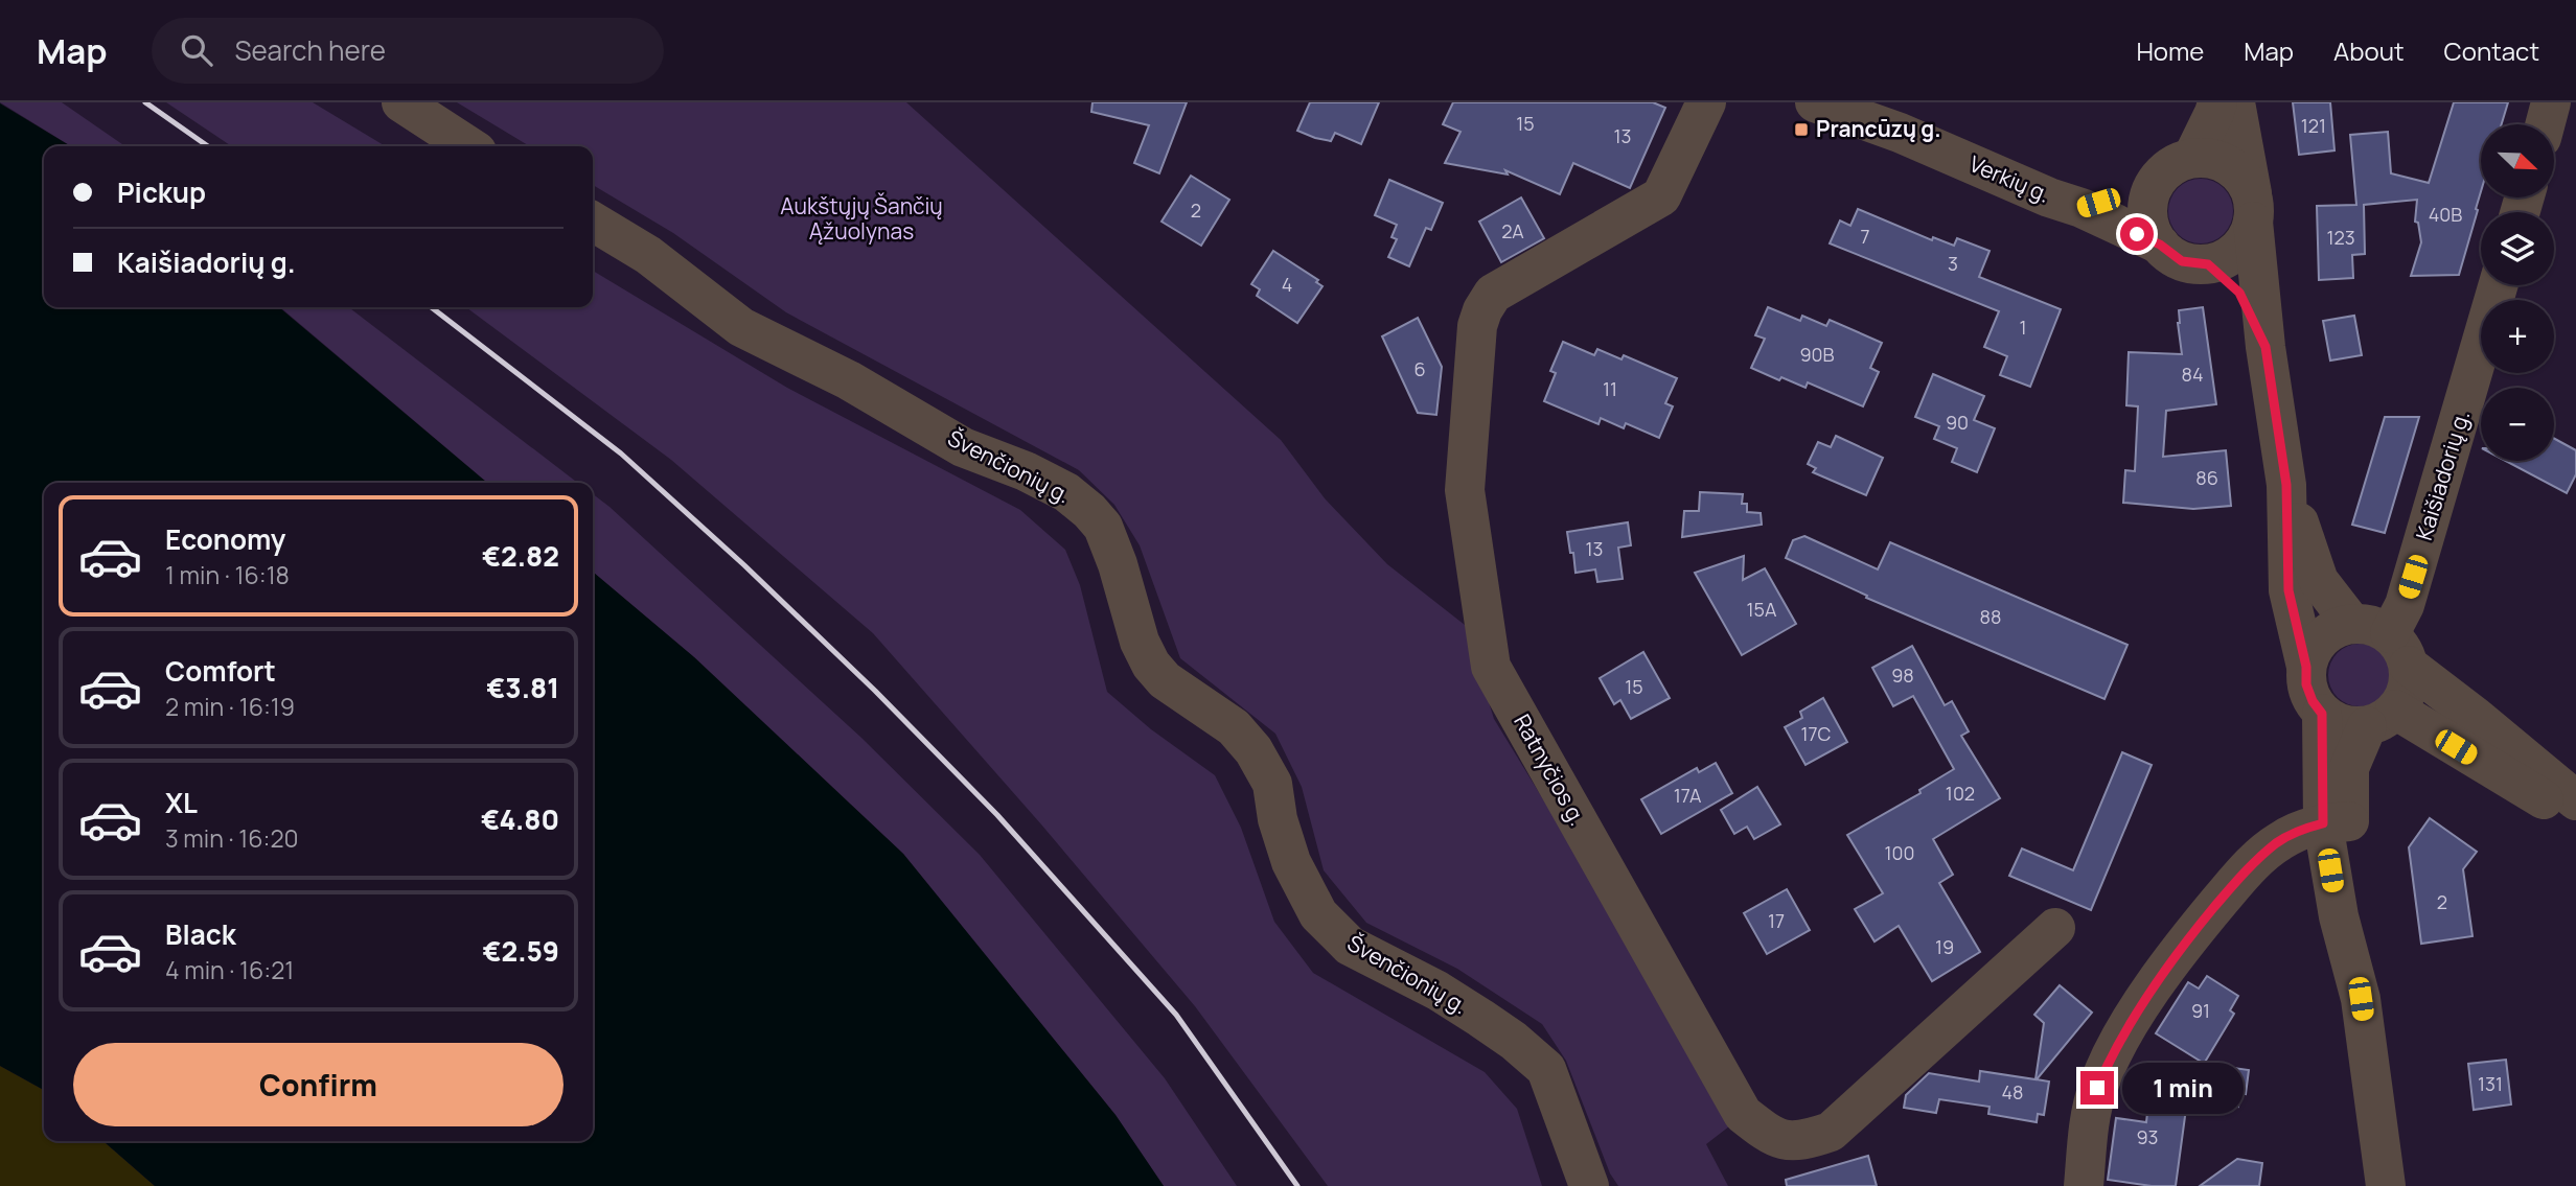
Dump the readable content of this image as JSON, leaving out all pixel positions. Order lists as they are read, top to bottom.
{
  "streets": {
    "street": [
      "Verkių g.",
      "Švenčionių g.",
      "Kaišiadorių g.",
      "Ratnyčios g."
    ]
  },
  "parks": ["Aukštųjų Šančių Ąžuolynas"],
  "places": {
    "transit": ["Prancūzų g."]
  },
  "house_numbers": [
    "15",
    "121",
    "13",
    "2",
    "40B",
    "2A",
    "7",
    "123",
    "3",
    "4",
    "1",
    "90B",
    "6",
    "84",
    "11",
    "90",
    "86",
    "13",
    "15A",
    "88",
    "98",
    "15",
    "17C",
    "102",
    "17A",
    "100",
    "2",
    "17",
    "19",
    "91",
    "131",
    "48",
    "93"
  ],
  "north": "bottom right",
  "page": {
    "header": "Map",
    "search": "Search here",
    "nav": [
      "Home",
      "Map",
      "About",
      "Contact"
    ],
    "map_buttons": ["+", "−"],
    "banner": ["Pickup", "Kaišiadorių g."],
    "list": [
      {
        "name": "Economy",
        "note": "1 min · 16:18",
        "value": "€2.82"
      },
      {
        "name": "Comfort",
        "note": "2 min · 16:19",
        "value": "€3.81"
      },
      {
        "name": "XL",
        "note": "3 min · 16:20",
        "value": "€4.80"
      },
      {
        "name": "Black",
        "note": "4 min · 16:21",
        "value": "€2.59"
      }
    ],
    "buttons": "Confirm",
    "bubble": "1 min"
  }
}
